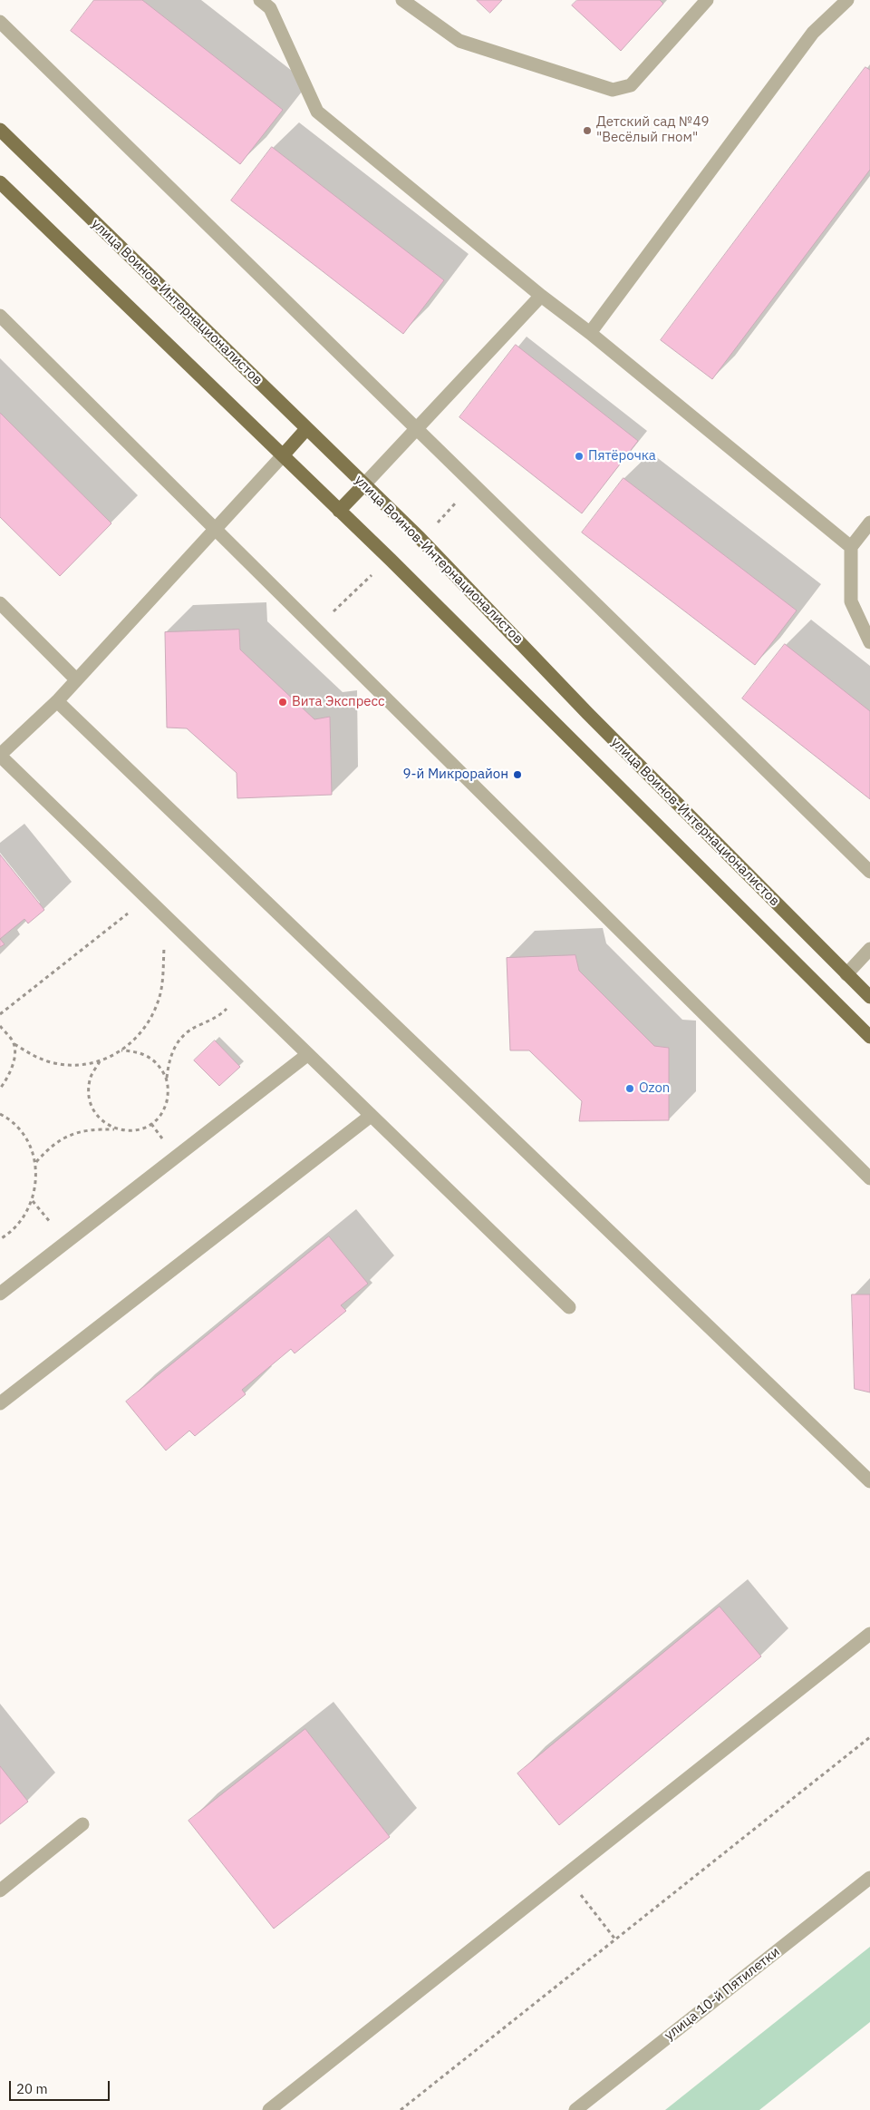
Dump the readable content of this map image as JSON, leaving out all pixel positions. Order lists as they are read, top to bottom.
{
  "streets": {
    "main road": ["улица Воинов-Интернационалистов"],
    "street": ["улица 10-й Пятилетки"]
  },
  "places": [
    "Детский сад №49 \"Весёлый гном\"",
    "Пятёрочка",
    "Вита Экспресс",
    "9-й Микрорайон",
    "Ozon"
  ],
  "scale_bar": "20 m"
}
